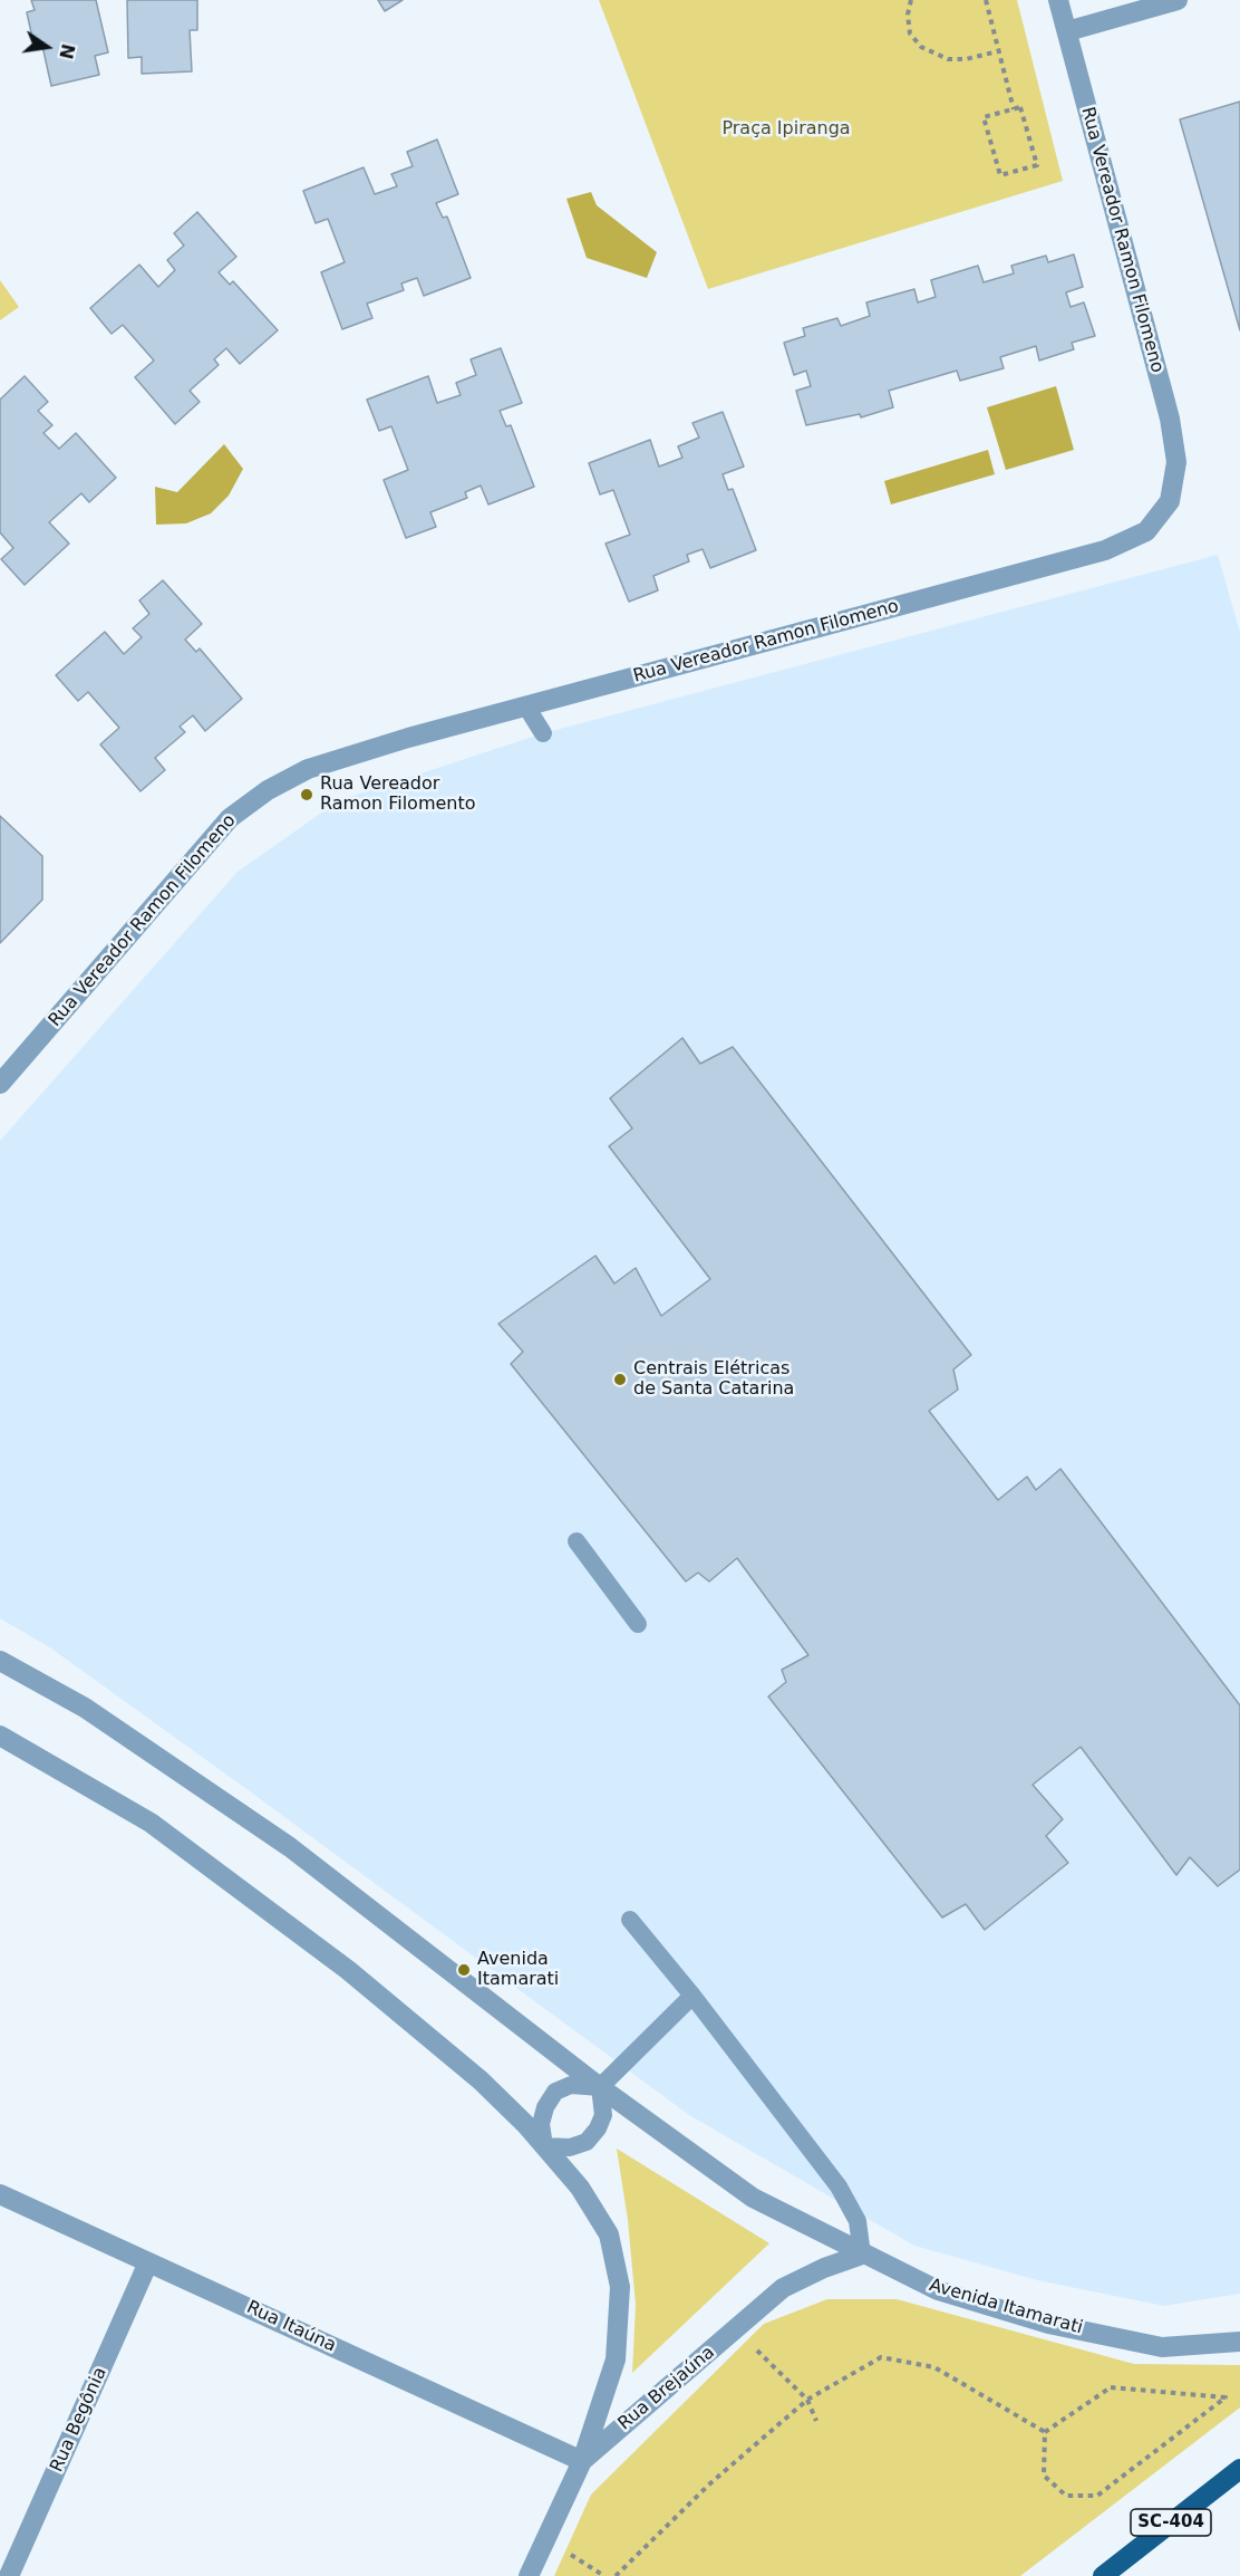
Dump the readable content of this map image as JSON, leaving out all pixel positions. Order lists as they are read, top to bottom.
{
  "streets": {
    "main road": ["SC-404"],
    "street": [
      "Rua Vereador Ramon Filomeno",
      "Avenida Itamarati",
      "Rua Itaúna",
      "Rua Brejaúna",
      "Rua Begônia"
    ]
  },
  "crossings": [
    ["Avenida Itamarati", "Rua Brejaúna"],
    ["Rua Itaúna", "Rua Brejaúna"],
    ["Rua Itaúna", "Rua Begônia"]
  ],
  "parks": ["Praça Ipiranga"],
  "places": ["Rua Vereador Ramon Filomento", "Centrais Elétricas de Santa Catarina", "Avenida Itamarati"],
  "north": "right"
}
